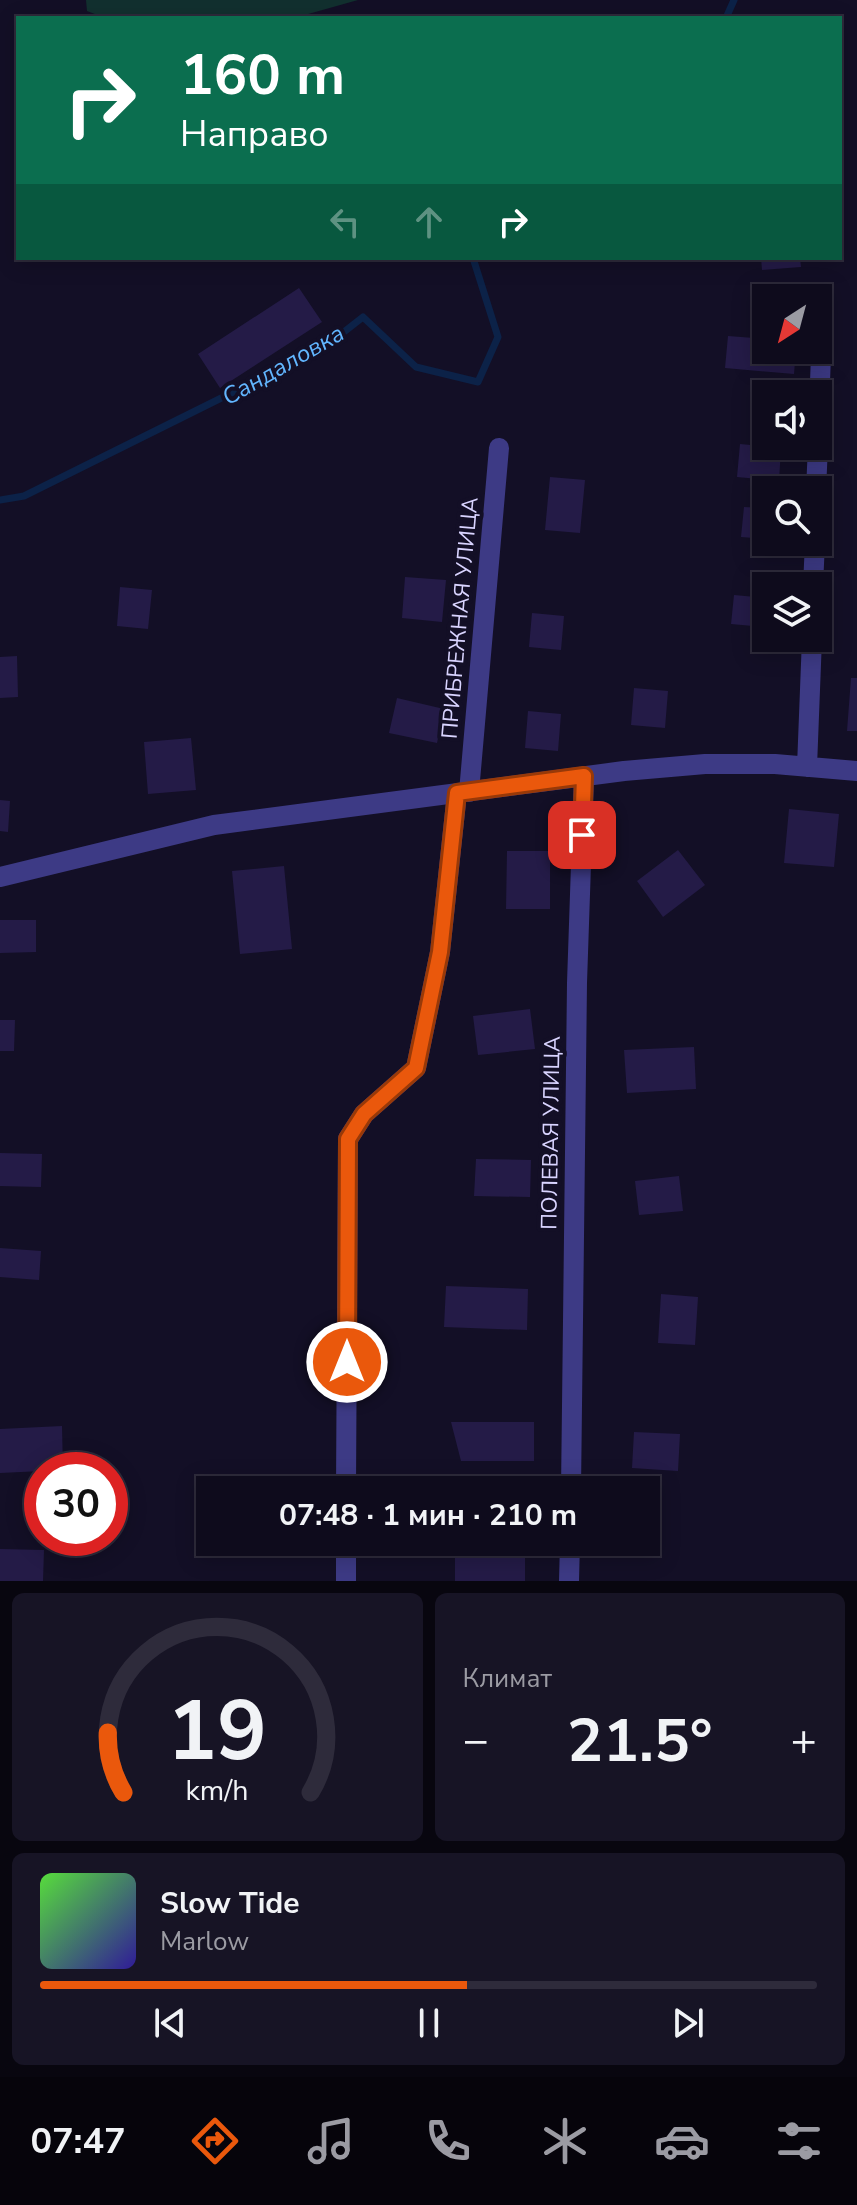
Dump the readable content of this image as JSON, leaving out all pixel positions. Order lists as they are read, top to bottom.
{
  "streets": {
    "street": ["ПРИБРЕЖНАЯ УЛИЦА", "ПОЛЕВАЯ УЛИЦА"]
  },
  "water": ["Сандаловка"],
  "north": "bottom left",
  "page": {
    "turn": ["160 m", "Направо"],
    "limit": "30",
    "trip": "07:48 · 1 мин · 210 m",
    "tile": "Климат",
    "heat": ["−", "21.5°", "+"],
    "song": ["Slow Tide", "Marlow"],
    "tabs": "07:47",
    "gauge": ["19", "km/h"]
  }
}
